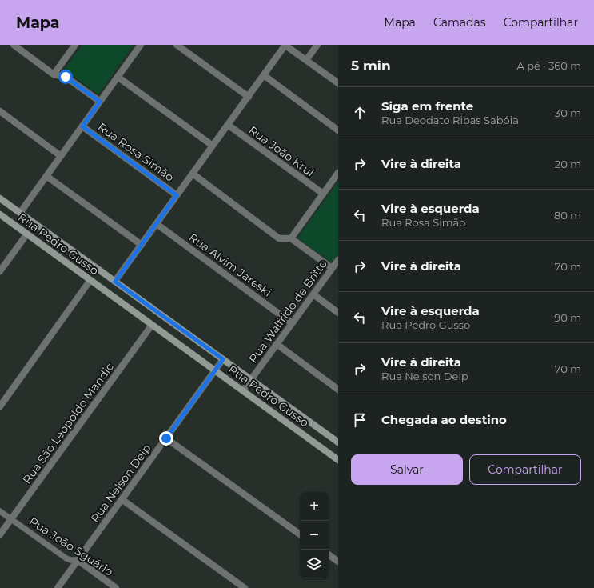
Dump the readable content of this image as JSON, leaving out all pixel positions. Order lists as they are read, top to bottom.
{
  "streets": {
    "main road": ["Rua Pedro Gusso"],
    "street": [
      "Rua João Krul",
      "Rua Rosa Simão",
      "Rua Alvim Jareski",
      "Rua Walfrido de Britto",
      "Rua São Leopoldo Mandic",
      "Rua Nelson Deip",
      "Rua João Sguário"
    ]
  },
  "crossings": [
    ["Rua Pedro Gusso", "Rua Walfrido de Britto"],
    ["Rua Pedro Gusso", "Rua São Leopoldo Mandic"],
    ["Rua Pedro Gusso", "Rua Nelson Deip"],
    ["Rua Alvim Jareski", "Rua Walfrido de Britto"],
    ["Rua São Leopoldo Mandic", "Rua João Sguário"],
    ["Rua Nelson Deip", "Rua João Sguário"]
  ],
  "page": {
    "header": "Mapa",
    "nav": ["Mapa", "Camadas", "Compartilhar"],
    "heading": ["5 min", "A pé · 360 m"],
    "list": [
      ["Siga em frente", "Rua Deodato Ribas Sabóia", "30 m"],
      ["Vire à direita", "20 m"],
      ["Vire à esquerda", "Rua Rosa Simão", "80 m"],
      ["Vire à direita", "70 m"],
      ["Vire à esquerda", "Rua Pedro Gusso", "90 m"],
      ["Vire à direita", "Rua Nelson Deip", "70 m"],
      "Chegada ao destino"
    ],
    "buttons": ["Salvar", "Compartilhar"],
    "map_buttons": ["+", "−"]
  }
}
